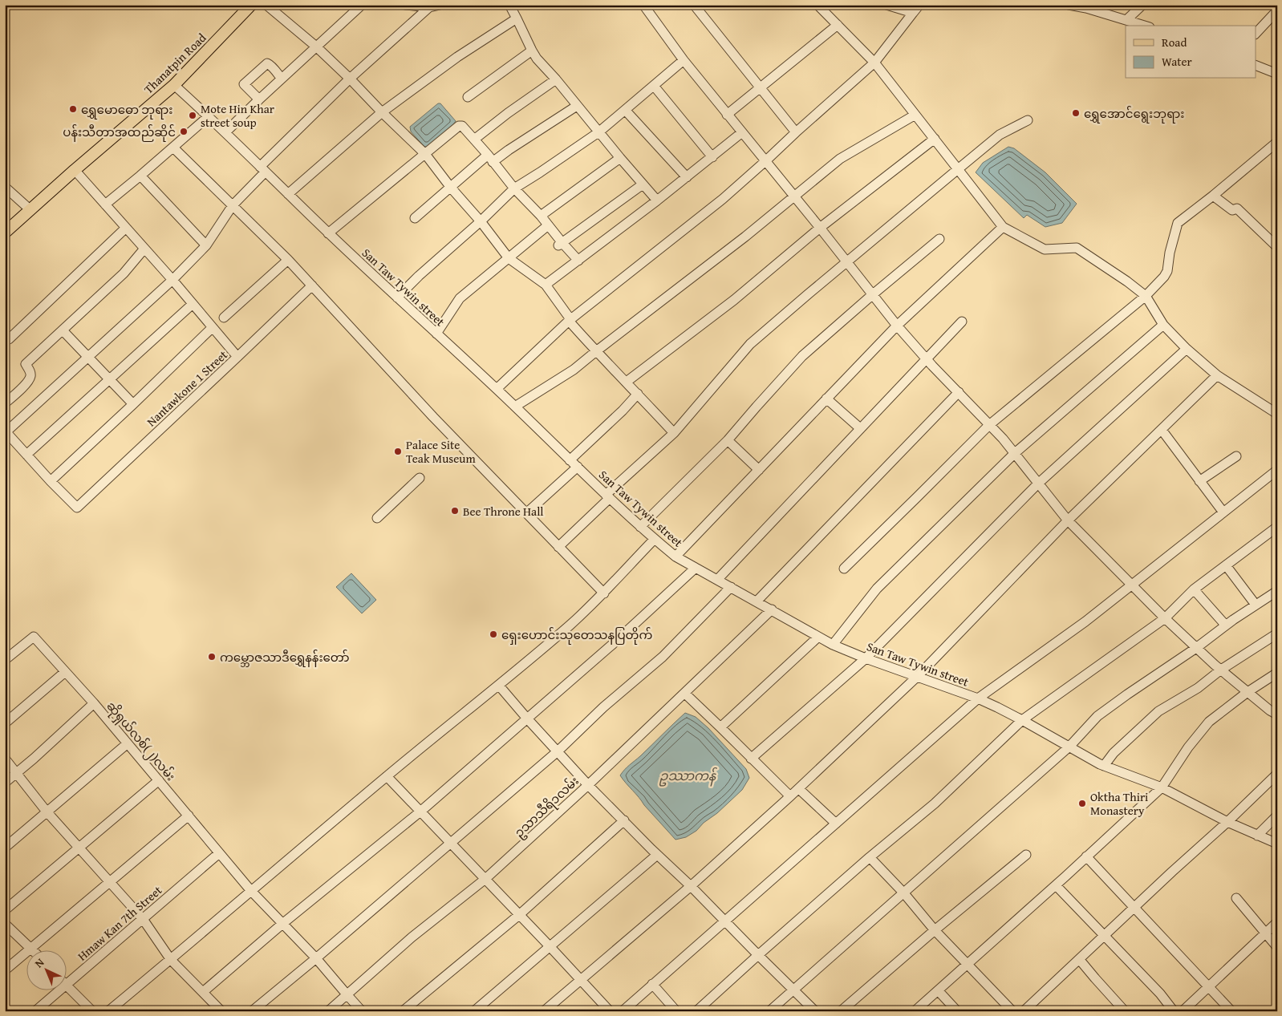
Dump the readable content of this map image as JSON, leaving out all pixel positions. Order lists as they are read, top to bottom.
{
  "streets": {
    "main road": ["Thanatpin Road"],
    "street": [
      "San Taw Tywin street",
      "Nantawkone 1 Street",
      "ဆိုရှယ်လစ်(၂)လမ်း",
      "ဥသာသီရိ၁လမ်း",
      "Hmaw Kan 7th Street"
    ]
  },
  "crossings": [
    ["Thanatpin Road", "San Taw Tywin street"],
    ["San Taw Tywin street", "ဥသာသီရိ၁လမ်း"],
    ["ဆိုရှယ်လစ်(၂)လမ်း", "ဥသာသီရိ၁လမ်း"],
    ["ဆိုရှယ်လစ်(၂)လမ်း", "Hmaw Kan 7th Street"]
  ],
  "water": ["ဥဿာကန်"],
  "places": [
    "ရွှေမောဓော ဘုရား",
    "ရွှေအောင်ရွေးဘုရား",
    "Mote Hin Khar street soup",
    "ပန်းသီတာအထည်ဆိုင်",
    "Palace Site Teak Museum",
    "Bee Throne Hall",
    "ရှေးဟောင်းသုတေသနပြတိုက်",
    "ကမ္ဘောဇသာဒီရွှေနန်းတော်",
    "Oktha Thiri Monastery"
  ],
  "legend": ["Road", "Water"],
  "north": "top left"
}
